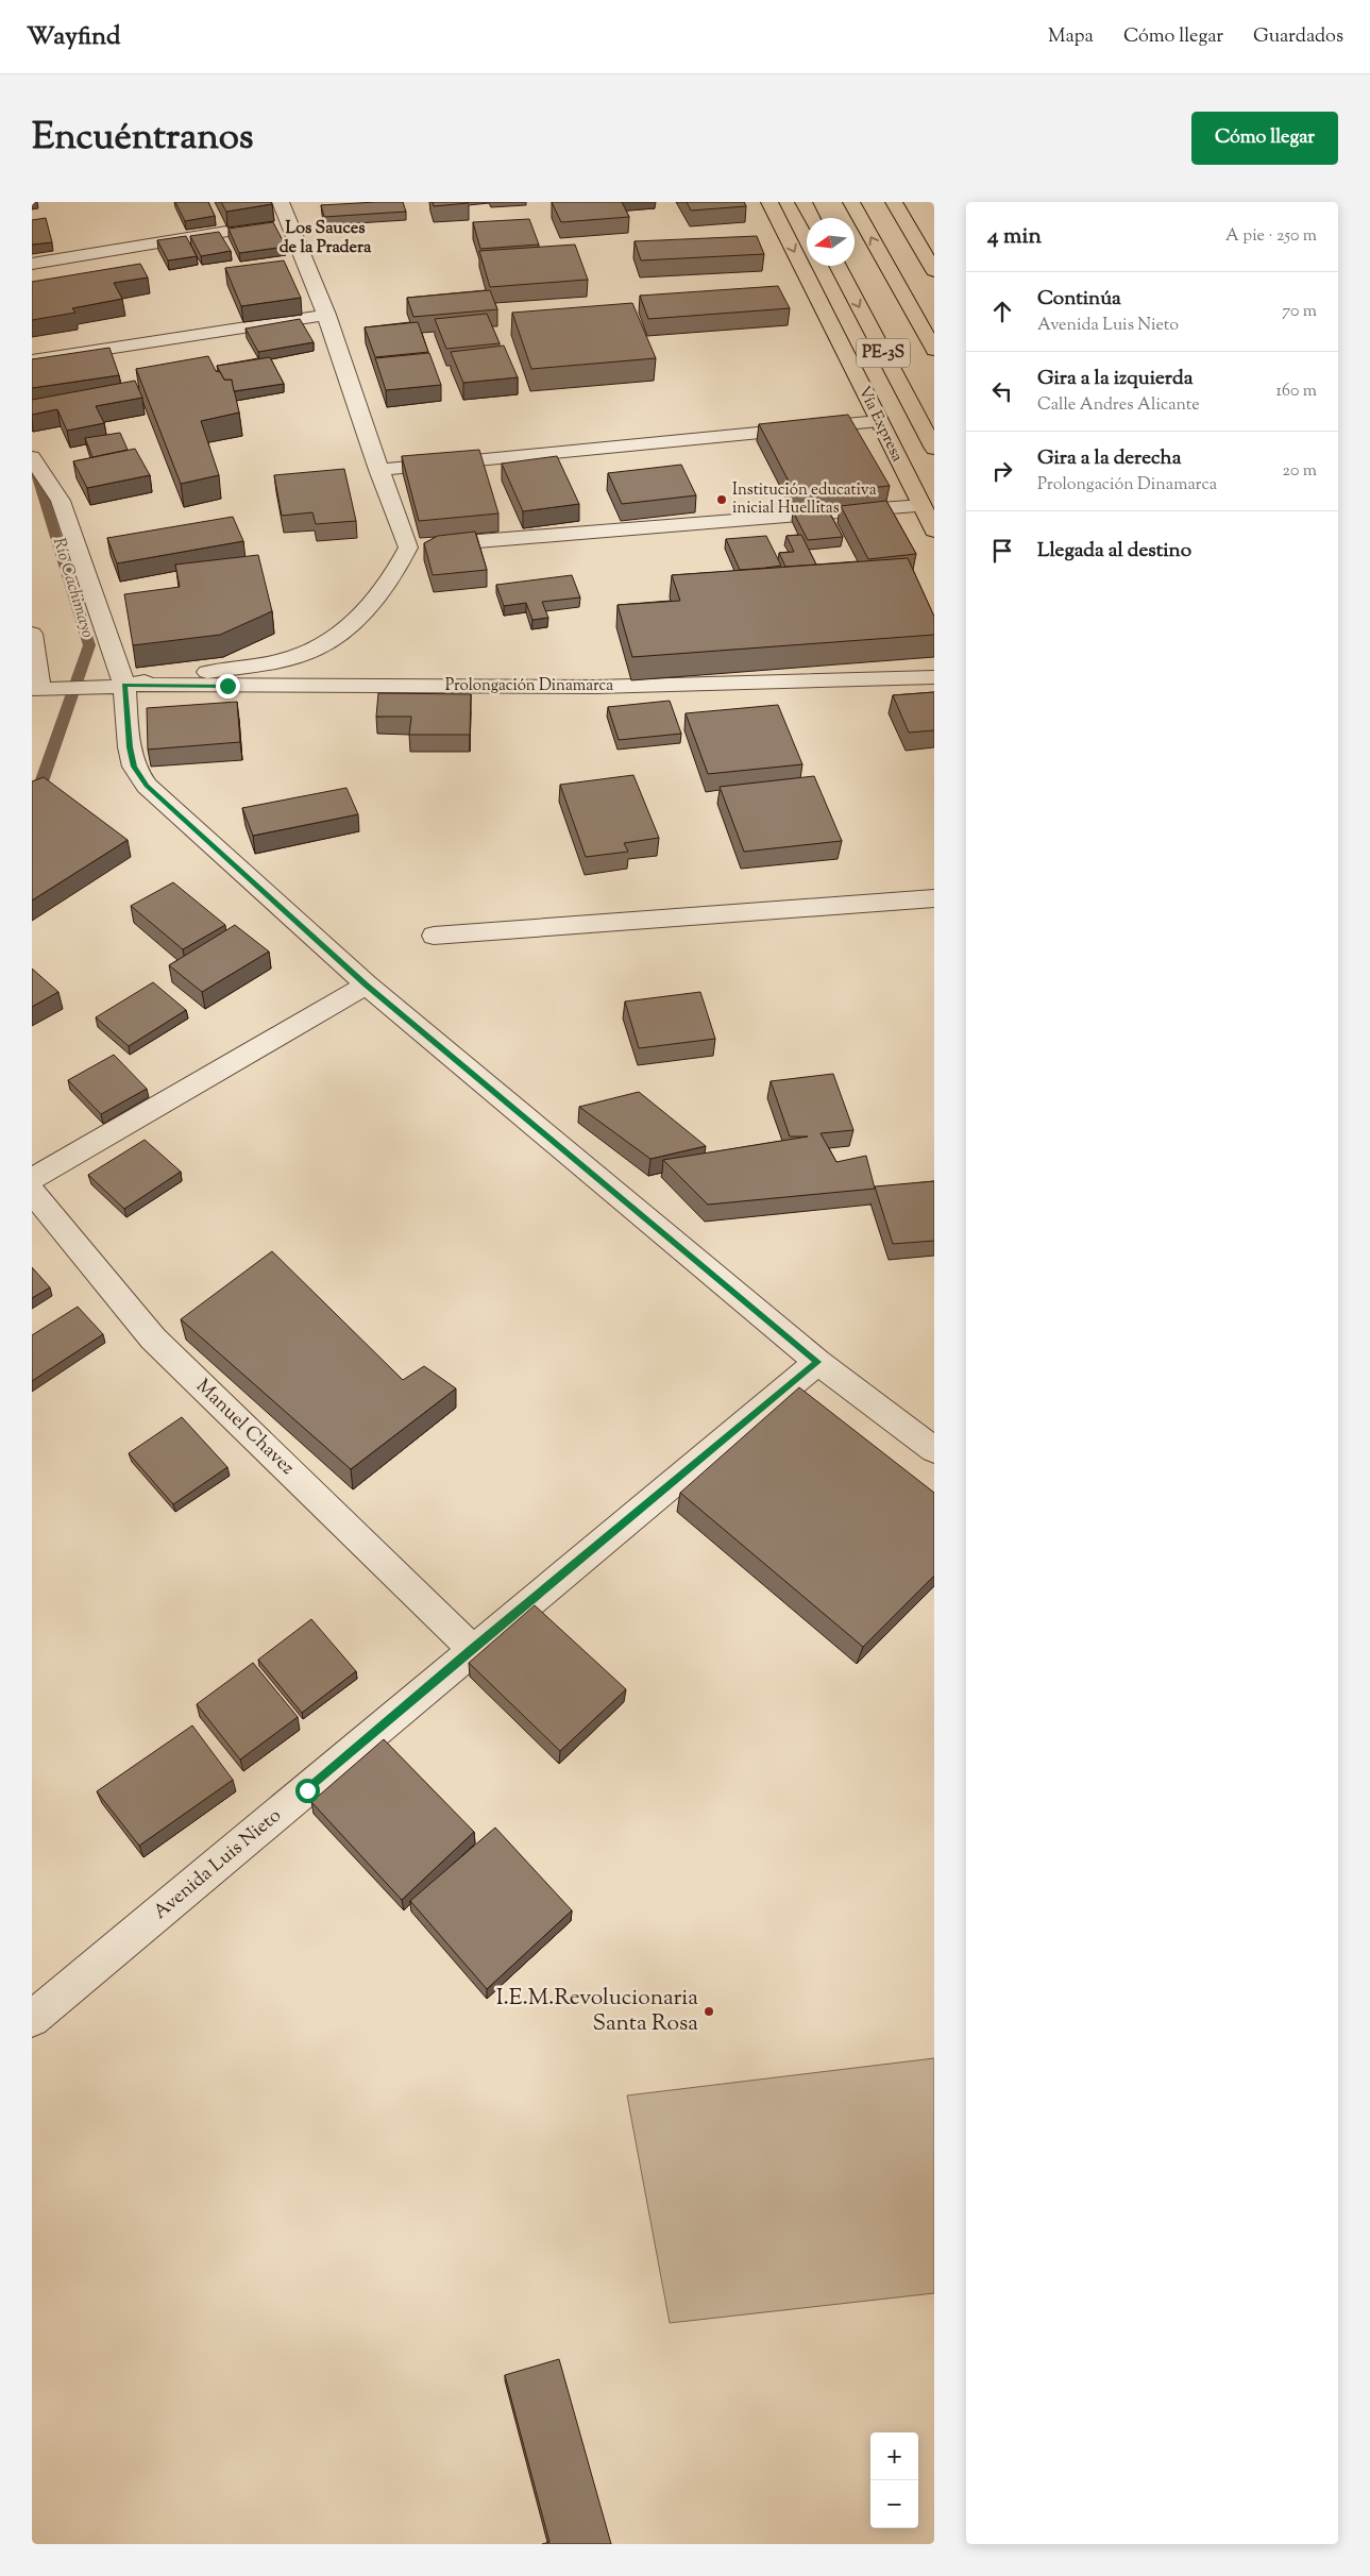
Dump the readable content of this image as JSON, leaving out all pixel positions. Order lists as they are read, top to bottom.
{
  "streets": {
    "main road": ["PE-3S", "Vía Expresa"],
    "street": ["Prolongación Dinamarca", "Manuel Chavez", "Avenida Luis Nieto"]
  },
  "crossings": [
    ["Manuel Chavez", "Avenida Luis Nieto"]
  ],
  "districts": ["Los Sauces de la Pradera"],
  "water": ["Río Cachimayo"],
  "places": ["Institución educativa inicial Huellitas", "I.E.M.Revolucionaria Santa Rosa"],
  "north": "left",
  "page": {
    "header": "Wayfind",
    "nav": ["Mapa", "Cómo llegar", "Guardados"],
    "title": "Encuéntranos",
    "buttons": "Cómo llegar",
    "heading": ["4 min", "A pie · 250 m"],
    "list": [
      ["Continúa", "Avenida Luis Nieto", "70 m"],
      ["Gira a la izquierda", "Calle Andres Alicante", "160 m"],
      ["Gira a la derecha", "Prolongación Dinamarca", "20 m"],
      "Llegada al destino"
    ],
    "map_buttons": ["+", "−"]
  }
}
